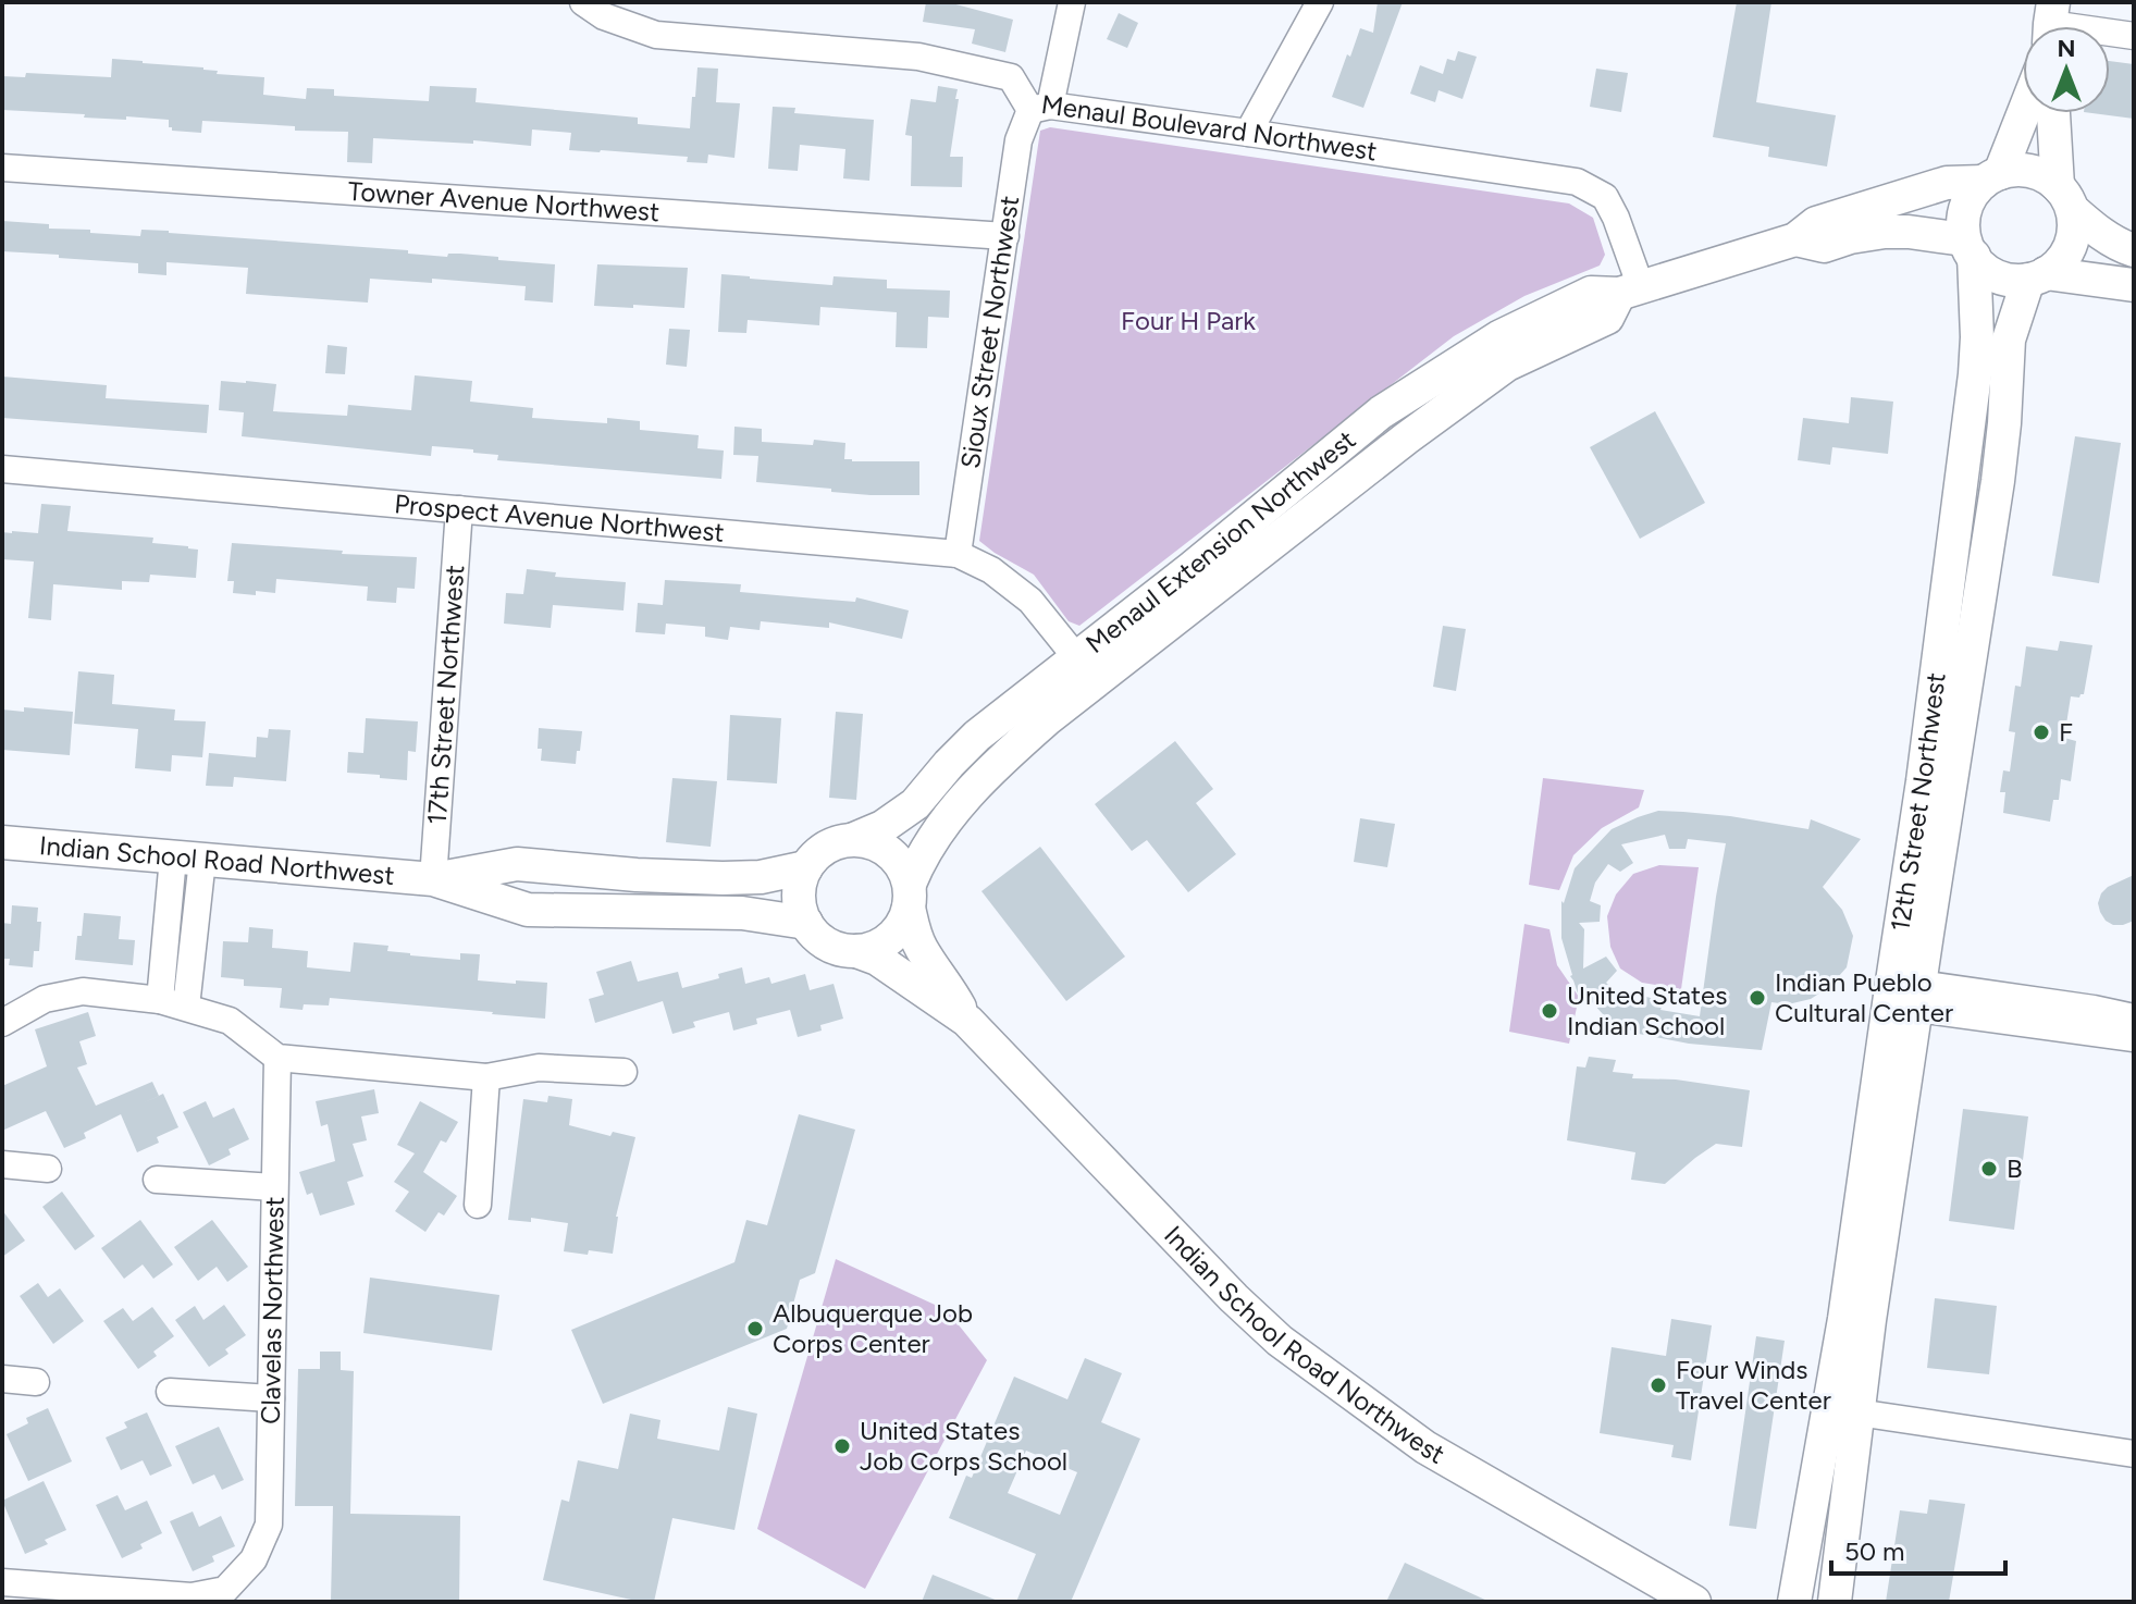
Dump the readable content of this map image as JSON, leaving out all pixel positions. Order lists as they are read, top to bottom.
{
  "streets": {
    "main road": ["Menaul Extension Northwest", "12th Street Northwest", "Indian School Road Northwest"],
    "street": [
      "Menaul Boulevard Northwest",
      "Towner Avenue Northwest",
      "Sioux Street Northwest",
      "Prospect Avenue Northwest",
      "17th Street Northwest",
      "Clavelas Northwest"
    ]
  },
  "crossings": [
    ["Menaul Boulevard Northwest", "Sioux Street Northwest"],
    ["Menaul Boulevard Northwest", "Menaul Extension Northwest"],
    ["Towner Avenue Northwest", "Sioux Street Northwest"],
    ["Sioux Street Northwest", "Prospect Avenue Northwest"],
    ["Prospect Avenue Northwest", "Menaul Extension Northwest"],
    ["Prospect Avenue Northwest", "17th Street Northwest"],
    ["Menaul Extension Northwest", "Indian School Road Northwest"],
    ["17th Street Northwest", "Indian School Road Northwest"]
  ],
  "parks": ["Four H Park"],
  "places": [
    "F",
    "Indian Pueblo Cultural Center",
    "United States Indian School",
    "B",
    "Albuquerque Job Corps Center",
    "Four Winds Travel Center",
    "United States Job Corps School"
  ],
  "scale_bar": "50 m",
  "north": "top"
}
